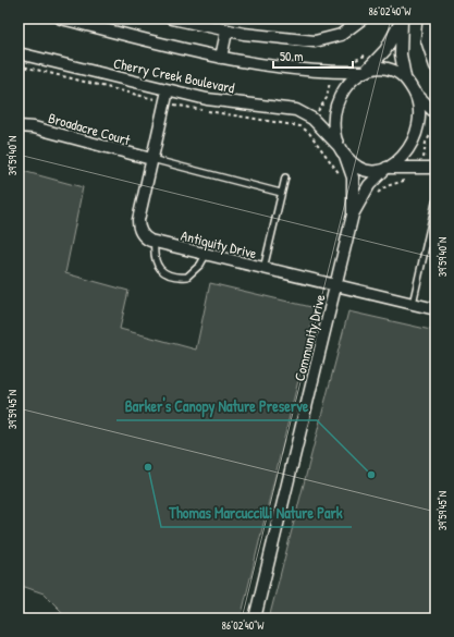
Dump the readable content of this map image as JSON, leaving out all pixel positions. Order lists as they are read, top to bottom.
{
  "streets": {
    "street": [
      "Cherry Creek Boulevard",
      "Broadacre Court",
      "Antiquity Drive",
      "Community Drive"
    ]
  },
  "crossings": [
    ["Cherry Creek Boulevard", "Community Drive"],
    ["Antiquity Drive", "Community Drive"]
  ],
  "places": ["Thomas Marcuccilli Nature Park", "Barker's Canopy Nature Preserve"],
  "scale_bar": "50 m",
  "coordinates": ["86°02'40\"W", "39°59'40\"N", "39°59'45\"N"]
}
